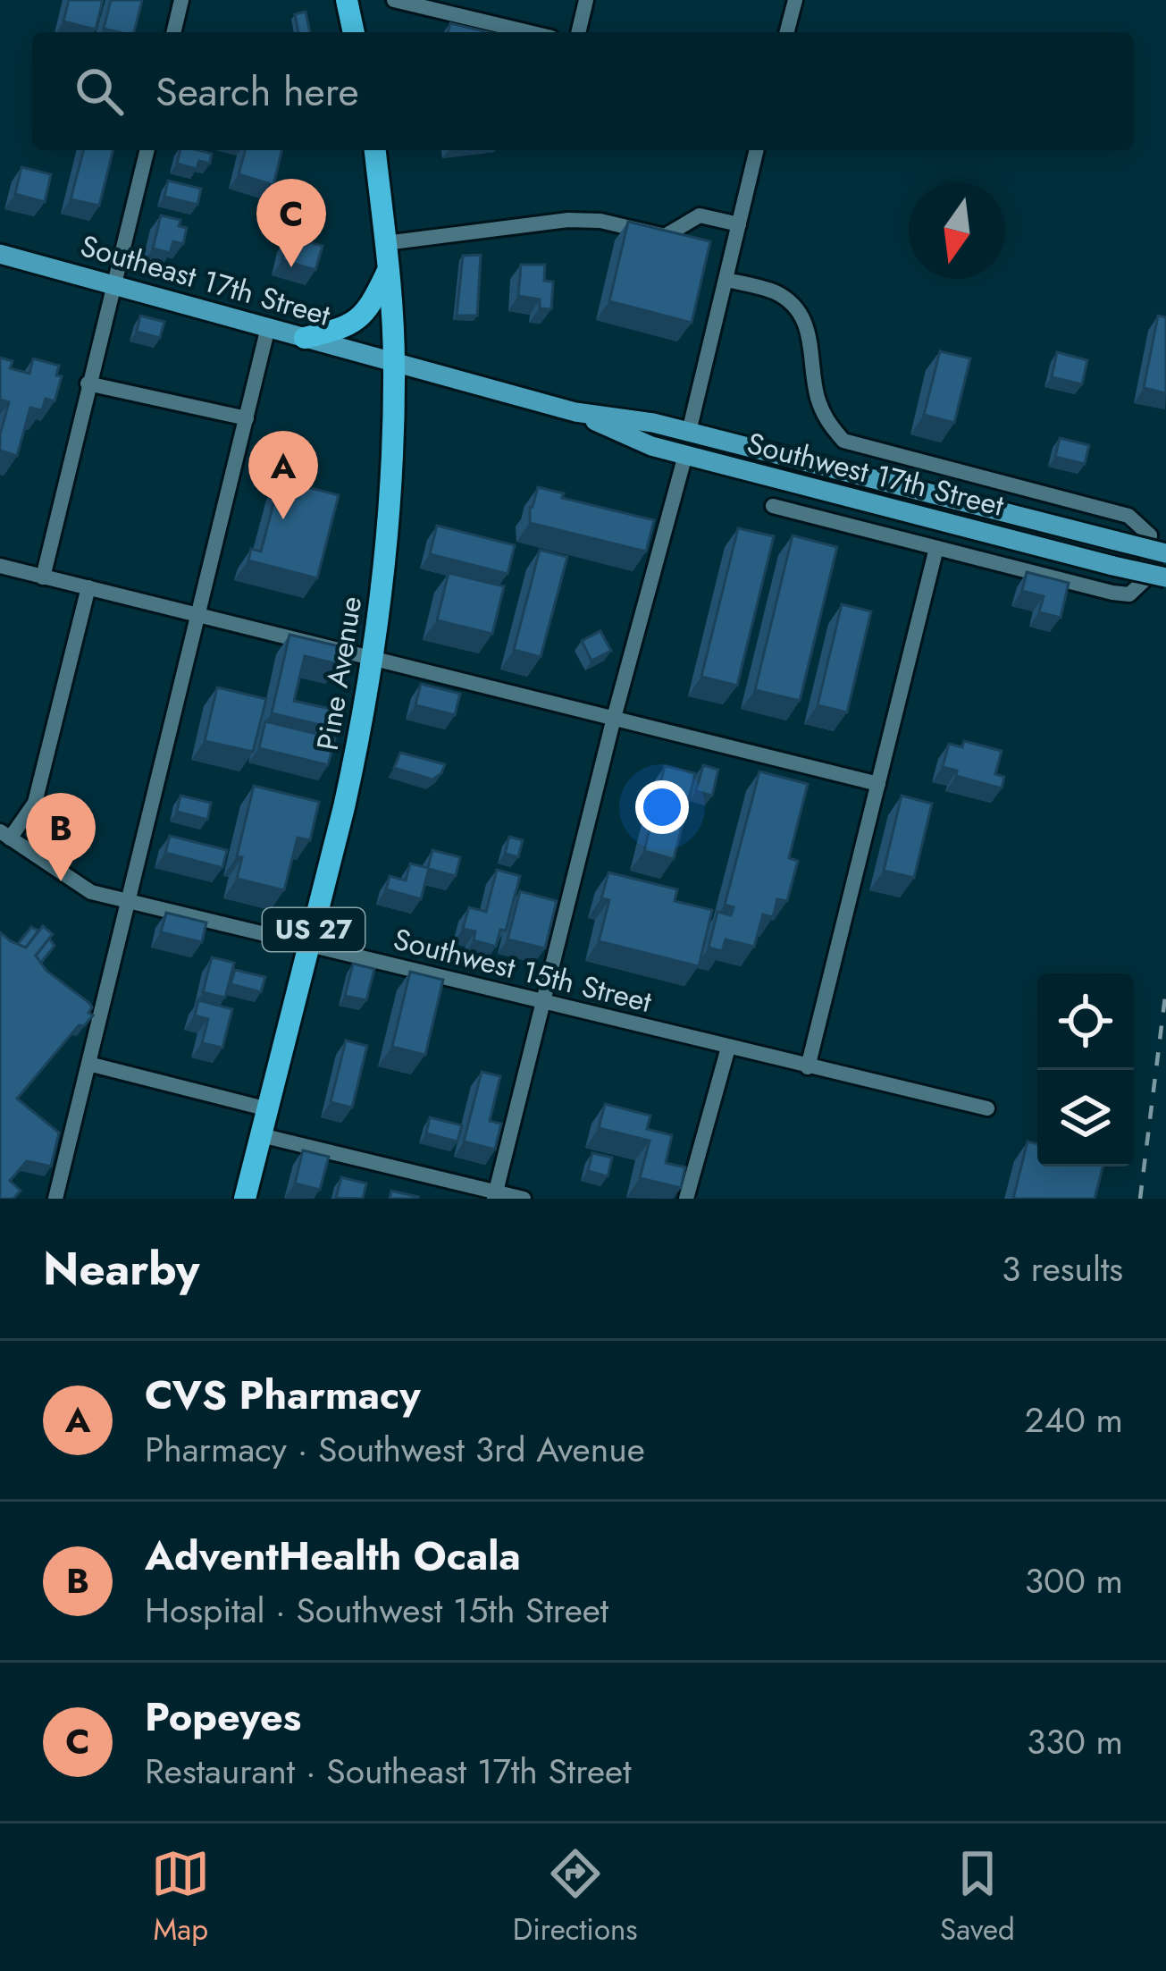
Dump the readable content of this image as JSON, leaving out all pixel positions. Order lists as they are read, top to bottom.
{
  "streets": {
    "highway": ["Pine Avenue", "US 27"],
    "main road": ["Southeast 17th Street", "Southwest 17th Street"],
    "street": ["Southwest 15th Street"]
  },
  "crossings": [
    ["Southeast 17th Street", "Southwest 17th Street"],
    ["Southeast 17th Street", "Pine Avenue"],
    ["Southwest 17th Street", "Pine Avenue"],
    ["Pine Avenue", "Southwest 15th Street"]
  ],
  "north": "bottom",
  "page": {
    "search": "Search here",
    "pins": ["C", "A", "B"],
    "heading": ["Nearby", "3 results"],
    "list": [
      {
        "mark": "A",
        "name": "CVS Pharmacy",
        "note": "Pharmacy · Southwest 3rd Avenue",
        "value": "240 m"
      },
      {
        "mark": "B",
        "name": "AdventHealth Ocala",
        "note": "Hospital · Southwest 15th Street",
        "value": "300 m"
      },
      {
        "mark": "C",
        "name": "Popeyes",
        "note": "Restaurant · Southeast 17th Street",
        "value": "330 m"
      }
    ],
    "nav": ["Map", "Directions", "Saved"]
  }
}
